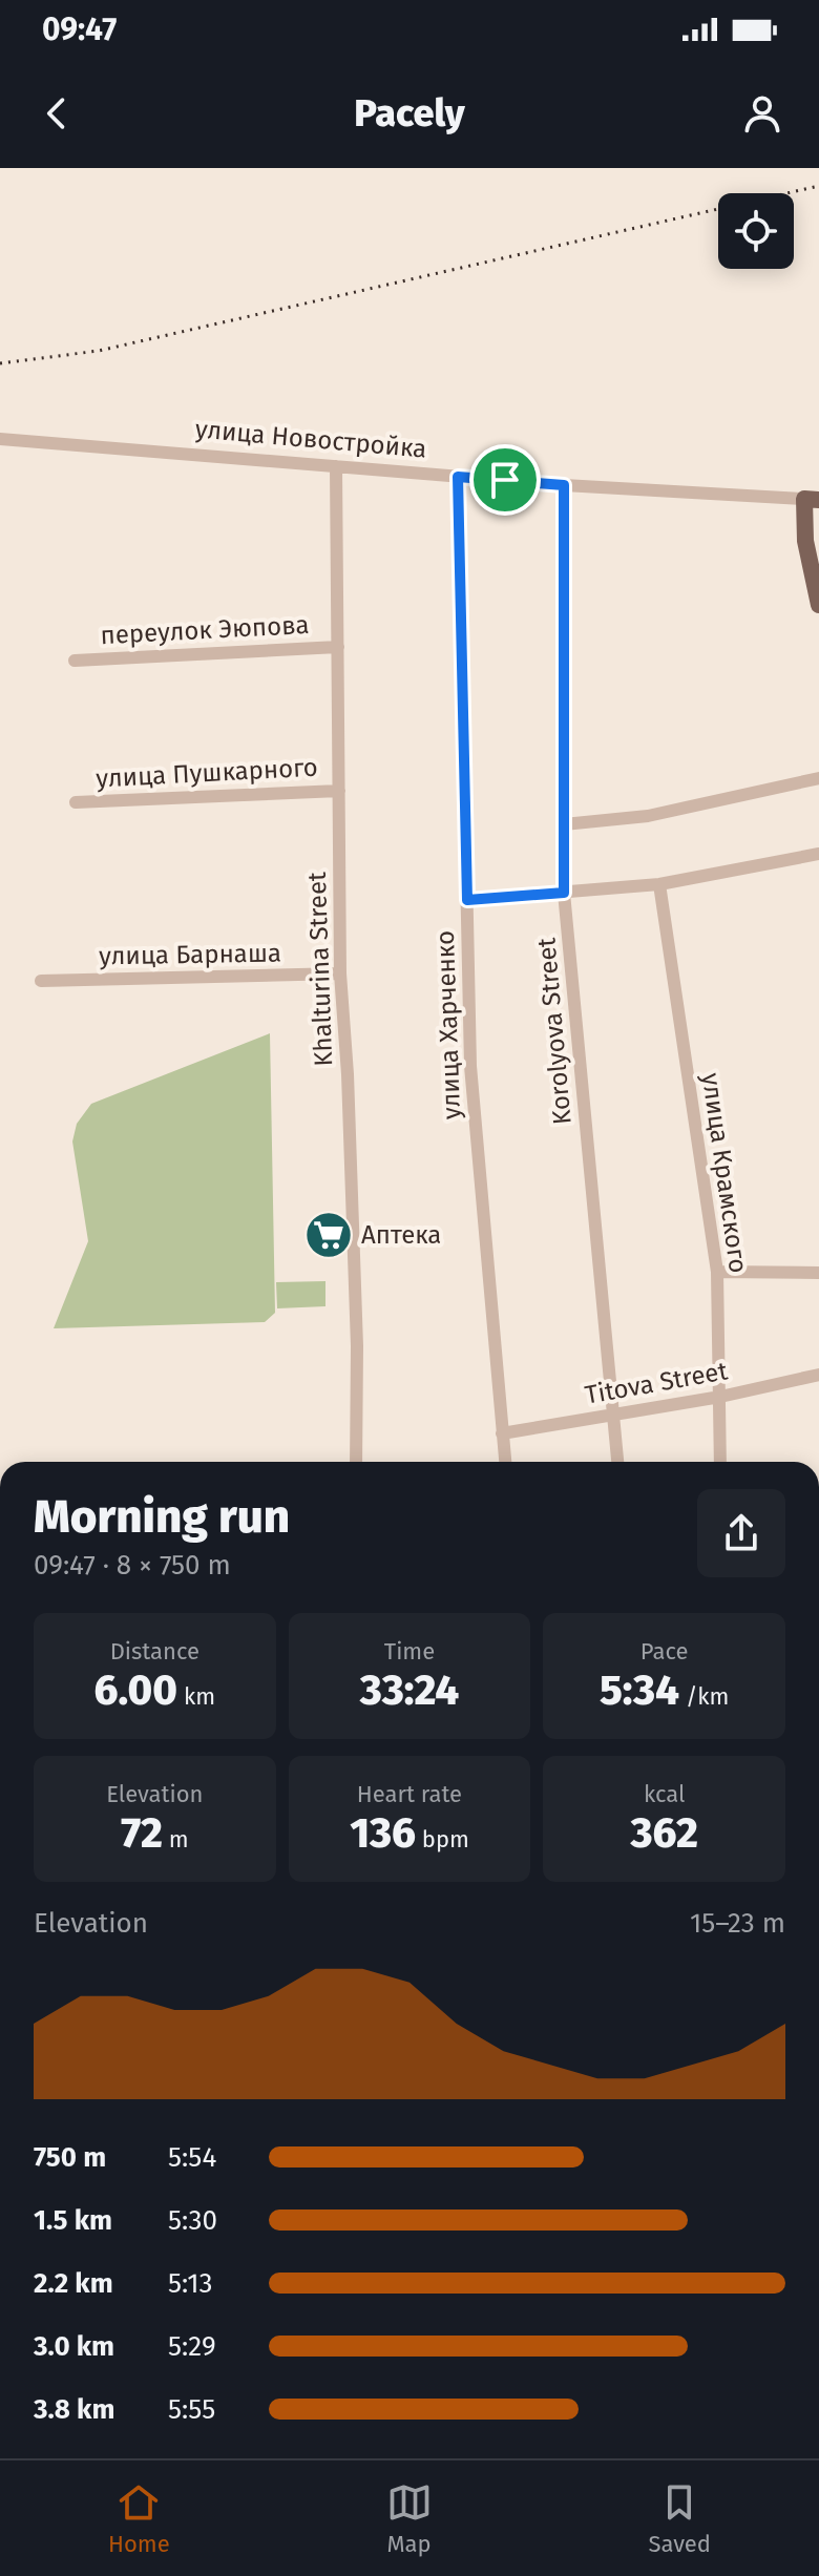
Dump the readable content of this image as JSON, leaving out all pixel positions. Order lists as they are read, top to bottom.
{
  "streets": {
    "street": [
      "улица Новостройка",
      "переулок Эюпова",
      "улица Пушкарного",
      "улица Барнаша",
      "Khalturina Street",
      "улица Харченко",
      "Korolyova Street",
      "улица Крамского",
      "Titova Street"
    ]
  },
  "crossings": [
    ["улица Новостройка", "Khalturina Street"],
    ["улица Новостройка", "улица Харченко"],
    ["улица Новостройка", "Korolyova Street"],
    ["переулок Эюпова", "Khalturina Street"],
    ["улица Пушкарного", "Khalturina Street"],
    ["улица Барнаша", "Khalturina Street"],
    ["улица Харченко", "Titova Street"],
    ["Korolyova Street", "Titova Street"],
    ["улица Крамского", "Titova Street"]
  ],
  "places": {
    "supermarket": ["Аптека"]
  },
  "page": {
    "status": "09:47",
    "header": "Pacely",
    "heading": ["Morning run", "09:47 · 8 × 750 m"],
    "stats": [
      ["Distance", "6.00 km"],
      ["Time", "33:24"],
      ["Pace", "5:34 /km"],
      ["Elevation", "72 m"],
      ["Heart rate", "136 bpm"],
      ["kcal", "362"]
    ],
    "chart": ["Elevation", "15–23 m"],
    "list": [
      {
        "name": "750 m",
        "note": "5:54"
      },
      {
        "name": "1.5 km",
        "note": "5:30"
      },
      {
        "name": "2.2 km",
        "note": "5:13"
      },
      {
        "name": "3.0 km",
        "note": "5:29"
      },
      {
        "name": "3.8 km",
        "note": "5:55"
      }
    ],
    "tabs": ["Home", "Map", "Saved"]
  }
}
